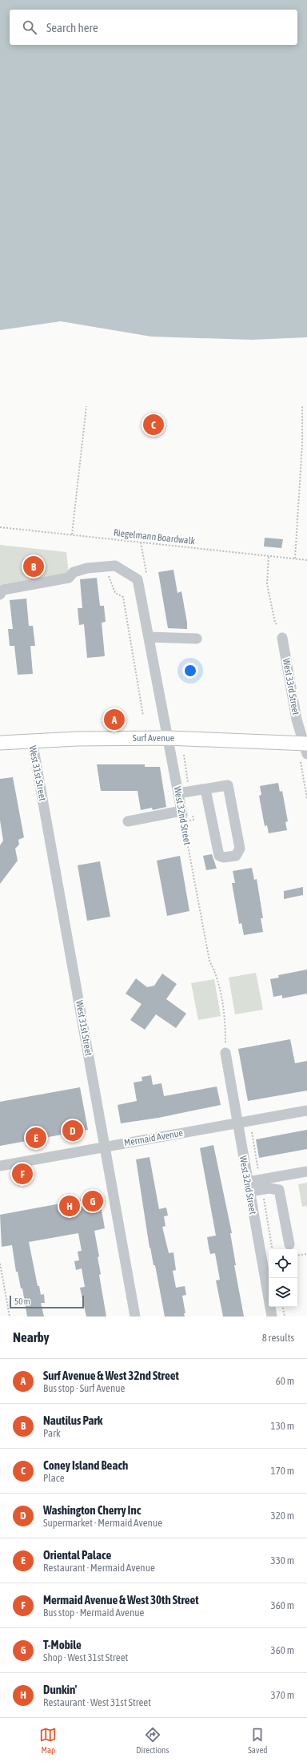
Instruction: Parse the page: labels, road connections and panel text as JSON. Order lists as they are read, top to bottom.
{
  "streets": {
    "main road": ["Surf Avenue"],
    "street": [
      "West 33rd Street",
      "West 31st Street",
      "West 32nd Street",
      "Mermaid Avenue"
    ],
    "path": ["Riegelmann Boardwalk"]
  },
  "crossings": [
    ["West 33rd Street", "Surf Avenue"],
    ["Surf Avenue", "West 31st Street"],
    ["Surf Avenue", "West 32nd Street"],
    ["West 31st Street", "Mermaid Avenue"],
    ["West 32nd Street", "Mermaid Avenue"]
  ],
  "scale_bar": "50 m",
  "page": {
    "search": "Search here",
    "pins": [
      "C",
      "B",
      "A",
      "D",
      "E",
      "F",
      "G",
      "H"
    ],
    "scale": "50 m",
    "heading": ["Nearby", "8 results"],
    "list": [
      {
        "mark": "A",
        "name": "Surf Avenue & West 32nd Street",
        "note": "Bus stop · Surf Avenue",
        "value": "60 m"
      },
      {
        "mark": "B",
        "name": "Nautilus Park",
        "note": "Park",
        "value": "130 m"
      },
      {
        "mark": "C",
        "name": "Coney Island Beach",
        "note": "Place",
        "value": "170 m"
      },
      {
        "mark": "D",
        "name": "Washington Cherry Inc",
        "note": "Supermarket · Mermaid Avenue",
        "value": "320 m"
      },
      {
        "mark": "E",
        "name": "Oriental Palace",
        "note": "Restaurant · Mermaid Avenue",
        "value": "330 m"
      },
      {
        "mark": "F",
        "name": "Mermaid Avenue & West 30th Street",
        "note": "Bus stop · Mermaid Avenue",
        "value": "360 m"
      },
      {
        "mark": "G",
        "name": "T-Mobile",
        "note": "Shop · West 31st Street",
        "value": "360 m"
      },
      {
        "mark": "H",
        "name": "Dunkin'",
        "note": "Restaurant · West 31st Street",
        "value": "370 m"
      }
    ],
    "nav": ["Map", "Directions", "Saved"]
  }
}
